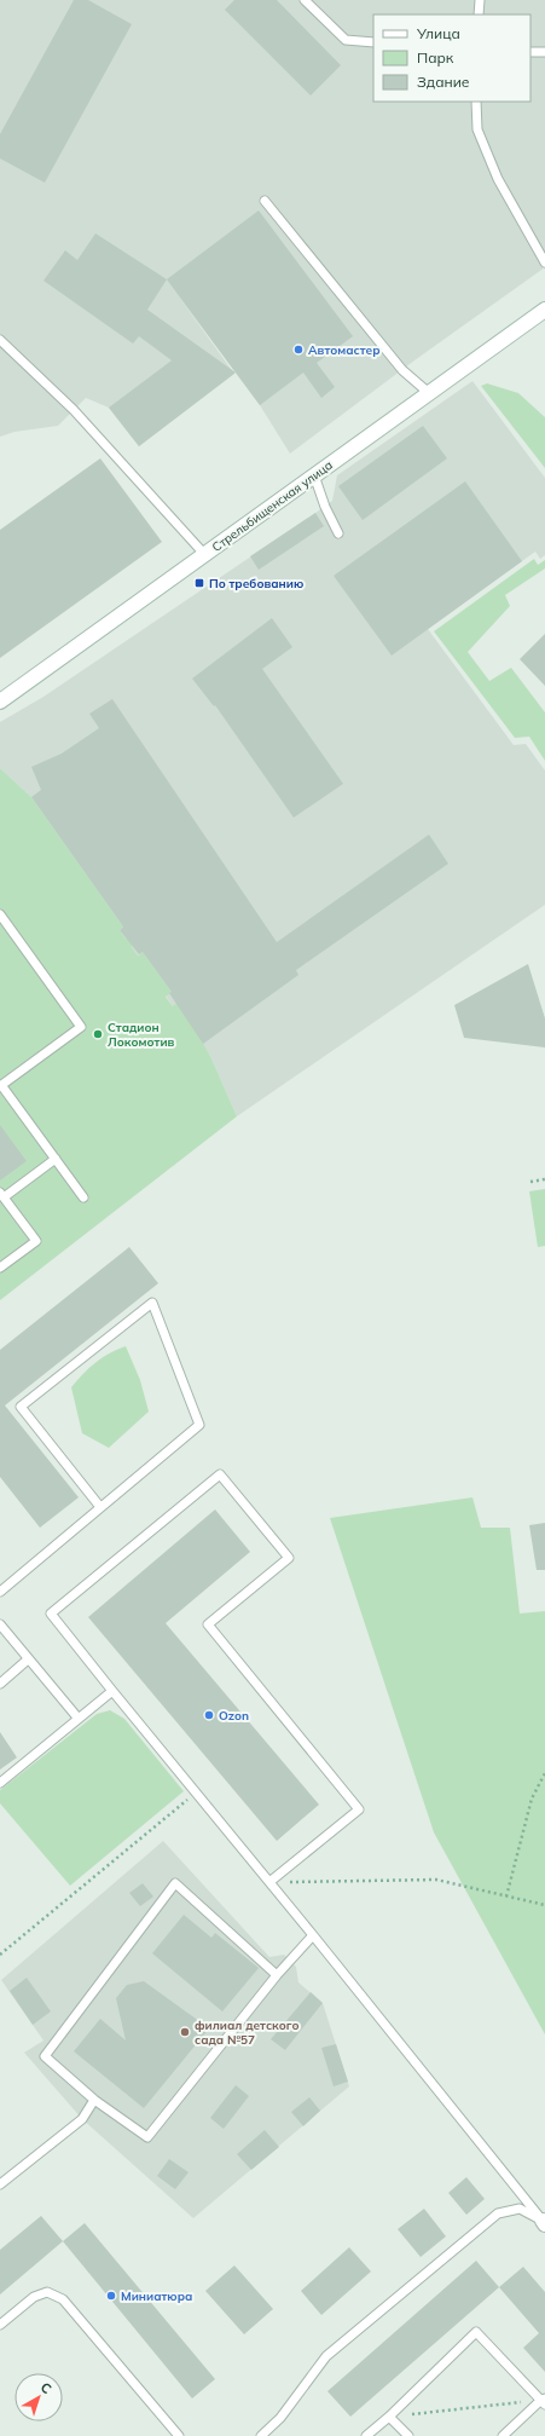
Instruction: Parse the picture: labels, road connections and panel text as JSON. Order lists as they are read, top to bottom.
{
  "streets": {
    "main road": ["Стрельбищенская улица"]
  },
  "places": {
    "other": [
      "Автомастер",
      "Стадион Локомотив",
      "Ozon",
      "филиал детского сада №57",
      "Миниатюра"
    ],
    "transit": ["По требованию"]
  },
  "legend": ["Улица", "Парк", "Здание"],
  "north": "top right"
}
